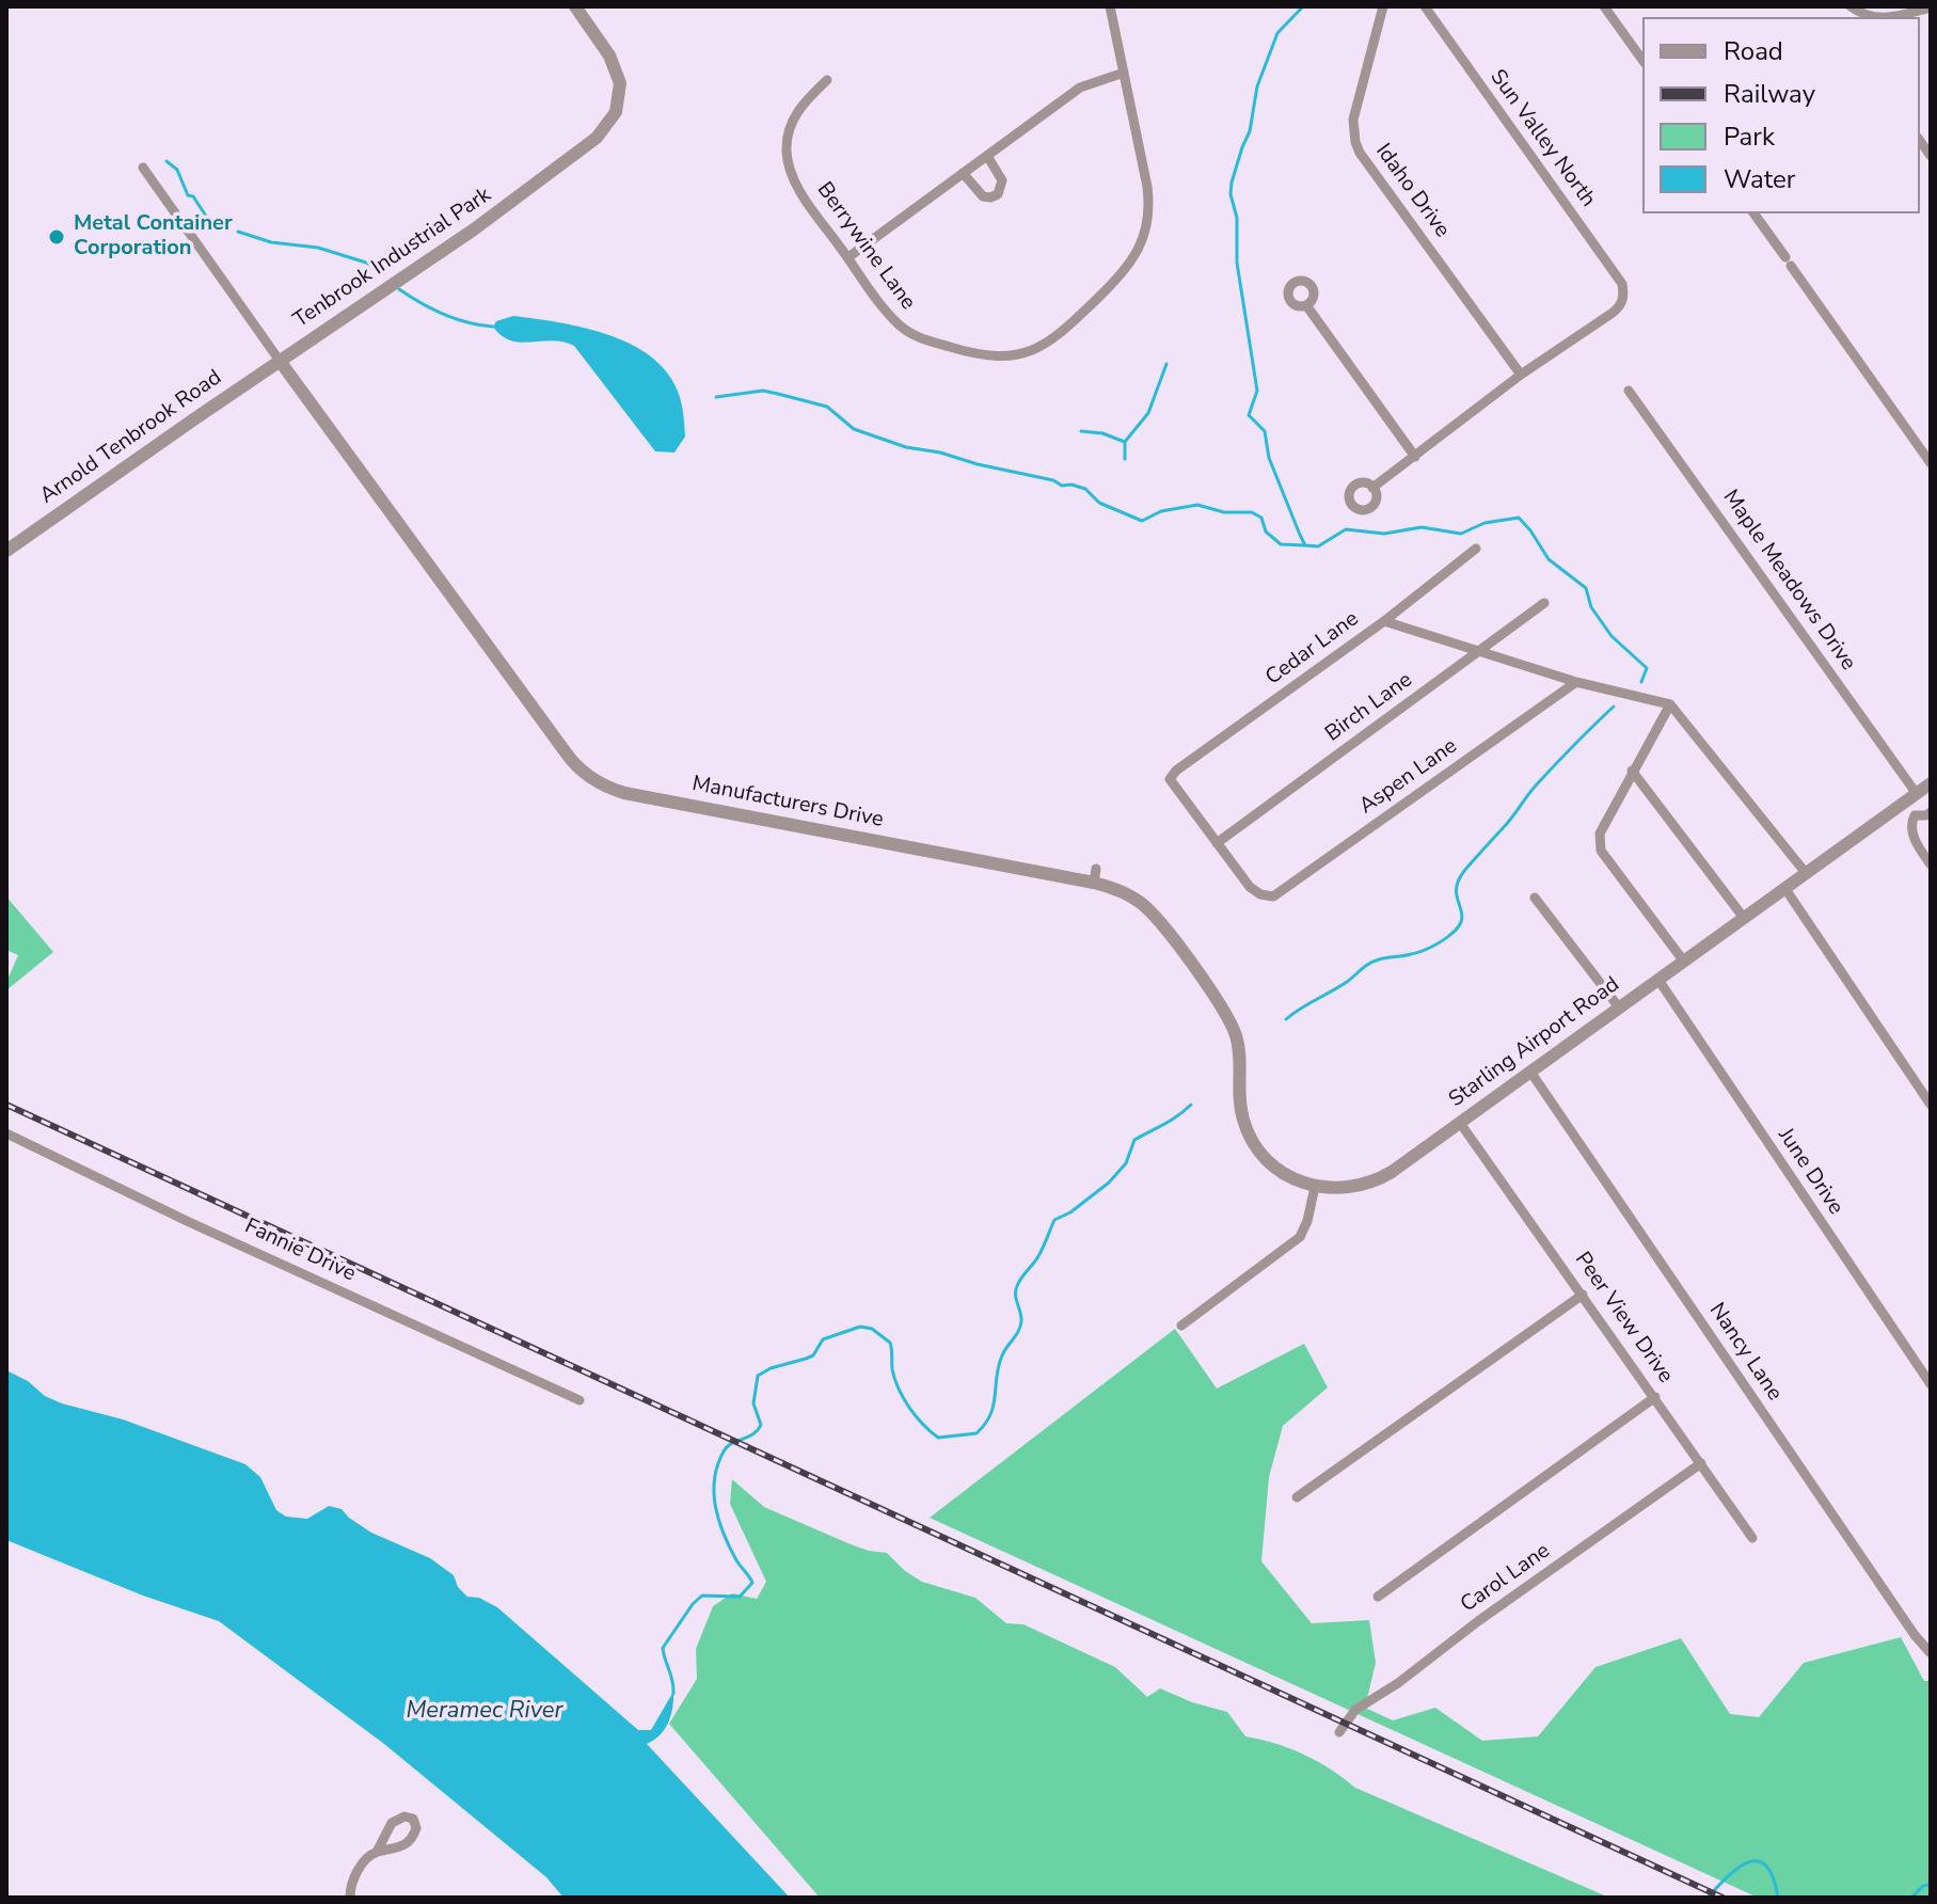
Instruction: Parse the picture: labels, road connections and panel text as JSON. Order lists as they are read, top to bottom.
{
  "streets": {
    "street": [
      "Sun Valley North",
      "Idaho Drive",
      "Berrywine Lane",
      "Tenbrook Industrial Park",
      "Arnold Tenbrook Road",
      "Maple Meadows Drive",
      "Cedar Lane",
      "Birch Lane",
      "Aspen Lane",
      "Manufacturers Drive",
      "Starling Airport Road",
      "June Drive",
      "Fannie Drive",
      "Peer View Drive",
      "Nancy Lane",
      "Carol Lane"
    ]
  },
  "crossings": [
    ["Sun Valley North", "Idaho Drive"],
    ["Tenbrook Industrial Park", "Arnold Tenbrook Road"],
    ["Tenbrook Industrial Park", "Manufacturers Drive"],
    ["Arnold Tenbrook Road", "Manufacturers Drive"],
    ["Maple Meadows Drive", "Starling Airport Road"],
    ["Cedar Lane", "Birch Lane"],
    ["Cedar Lane", "Aspen Lane"],
    ["Birch Lane", "Aspen Lane"],
    ["Manufacturers Drive", "Starling Airport Road"],
    ["Starling Airport Road", "June Drive"],
    ["Starling Airport Road", "Peer View Drive"],
    ["Starling Airport Road", "Nancy Lane"],
    ["Peer View Drive", "Carol Lane"]
  ],
  "water": ["Meramec River"],
  "places": ["Metal Container Corporation"],
  "legend": [
    "Road",
    "Railway",
    "Park",
    "Water"
  ]
}
